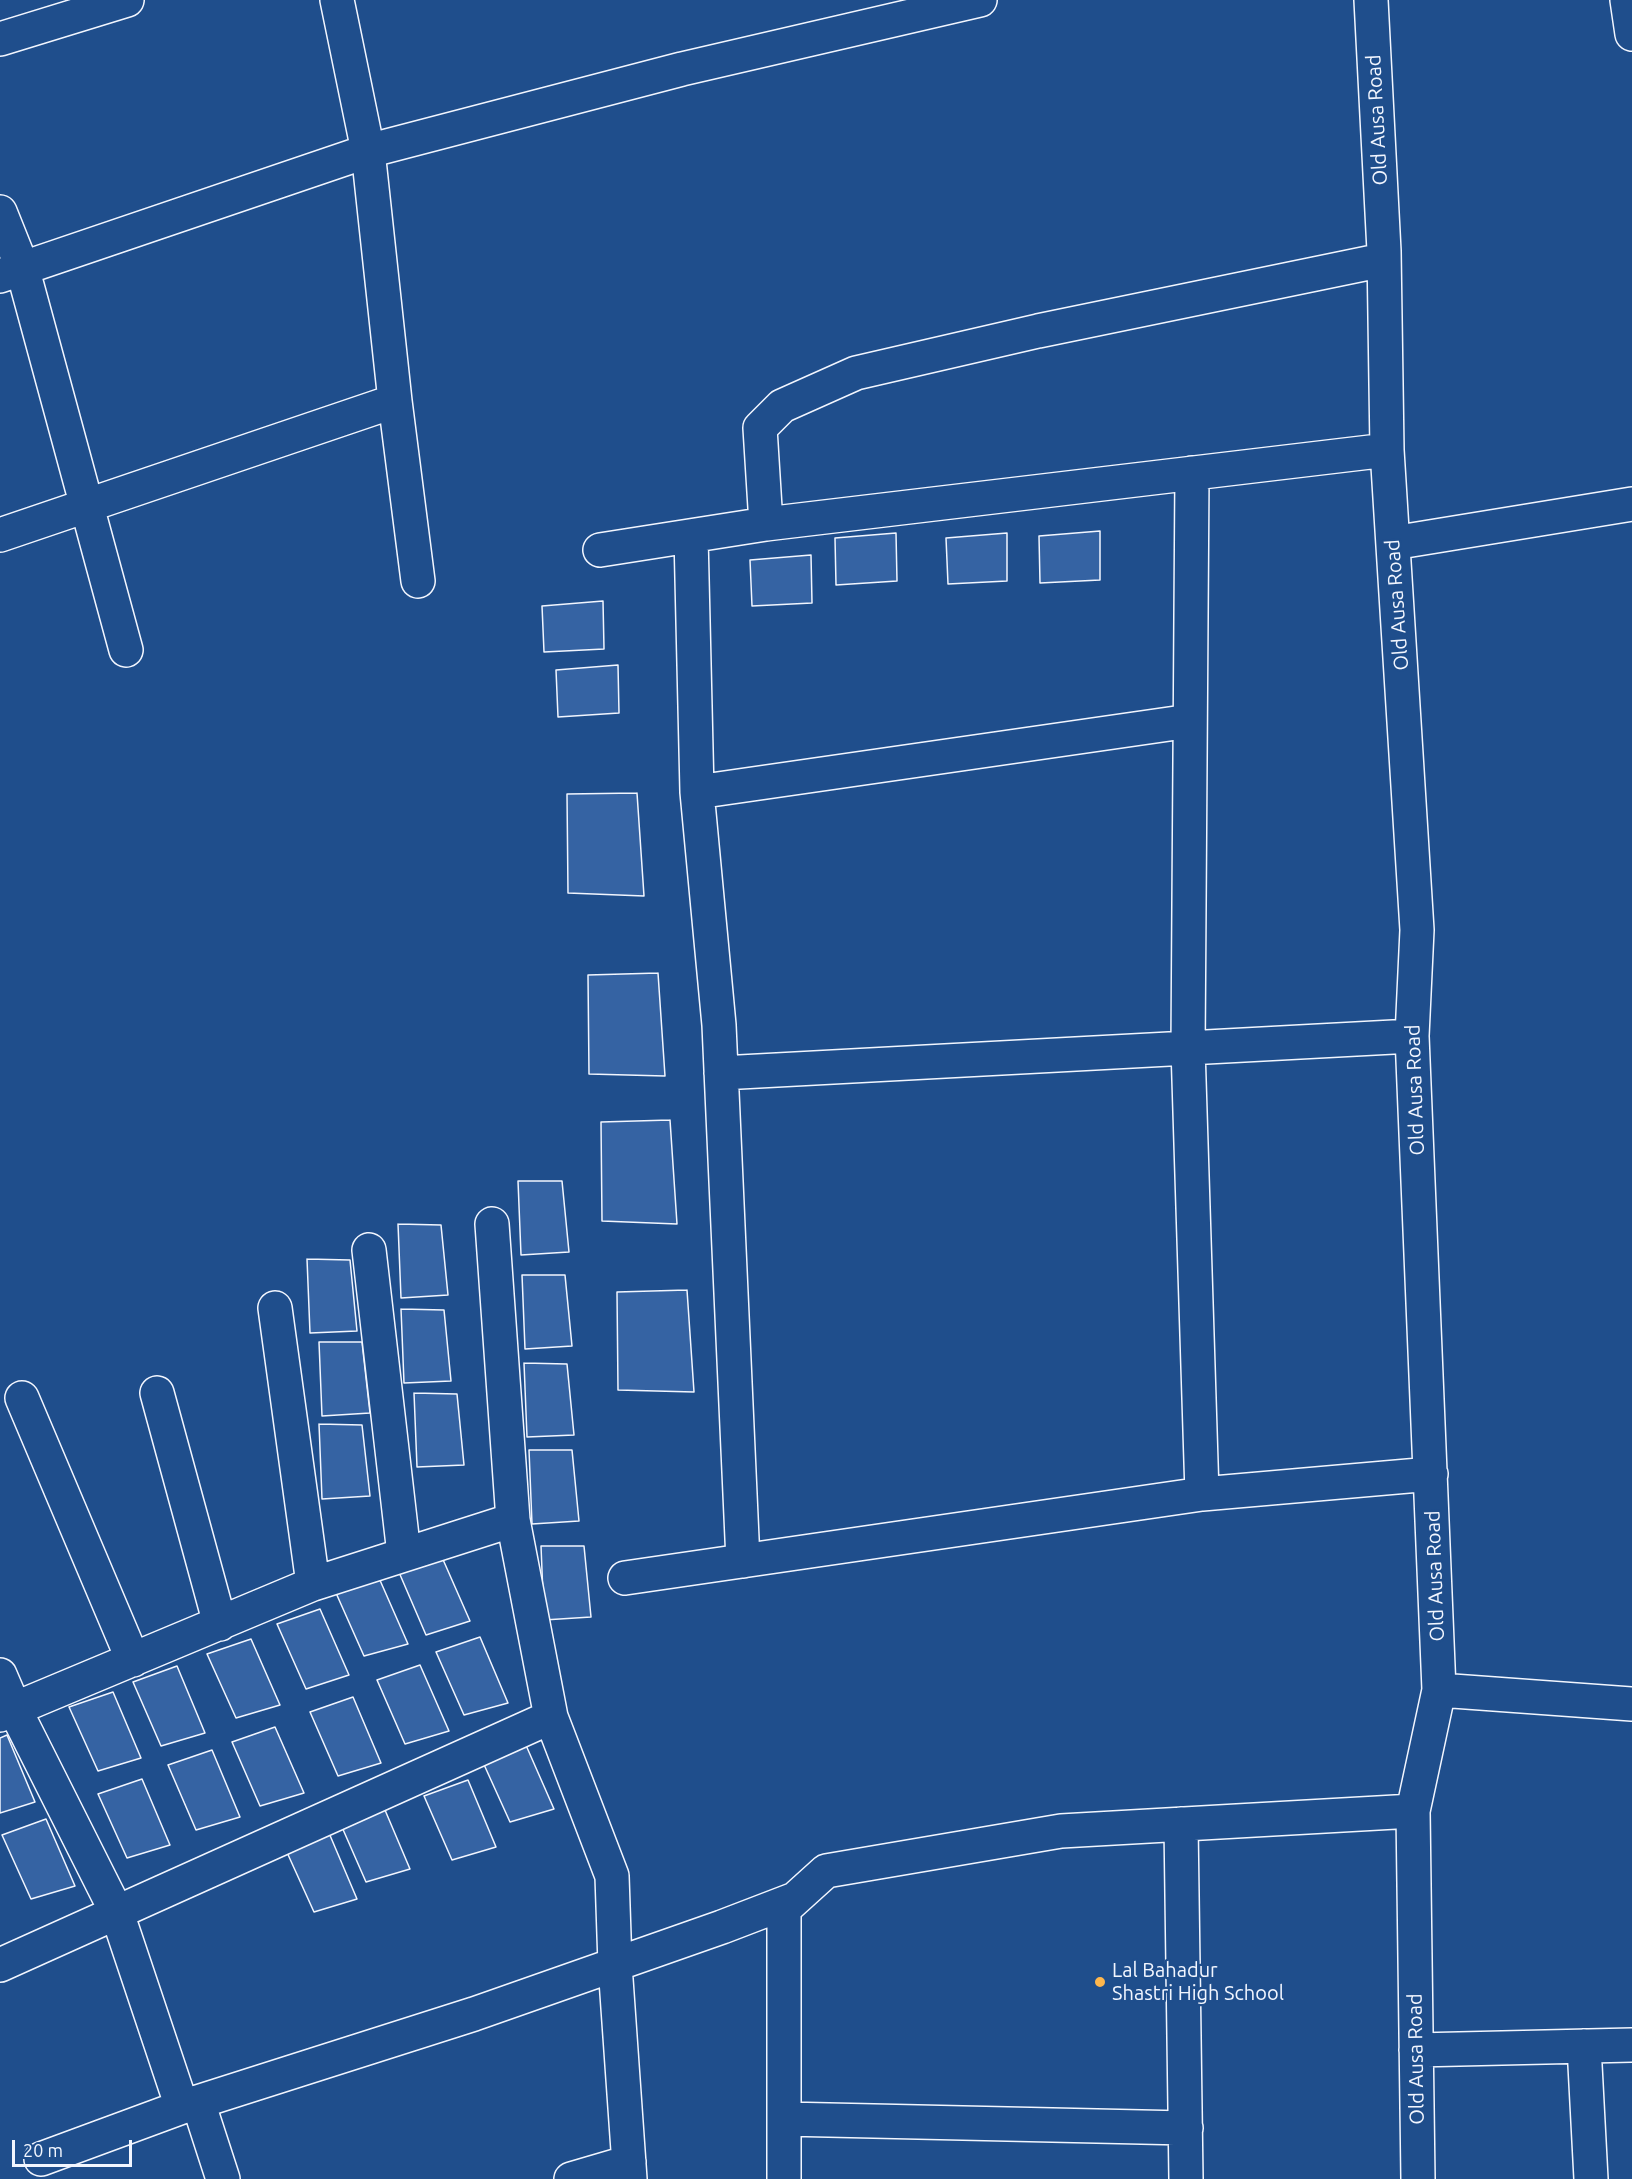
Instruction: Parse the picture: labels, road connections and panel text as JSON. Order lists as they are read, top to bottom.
{
  "streets": {
    "street": ["Old Ausa Road"]
  },
  "places": ["Lal Bahadur Shastri High School"],
  "scale_bar": "20 m"
}
